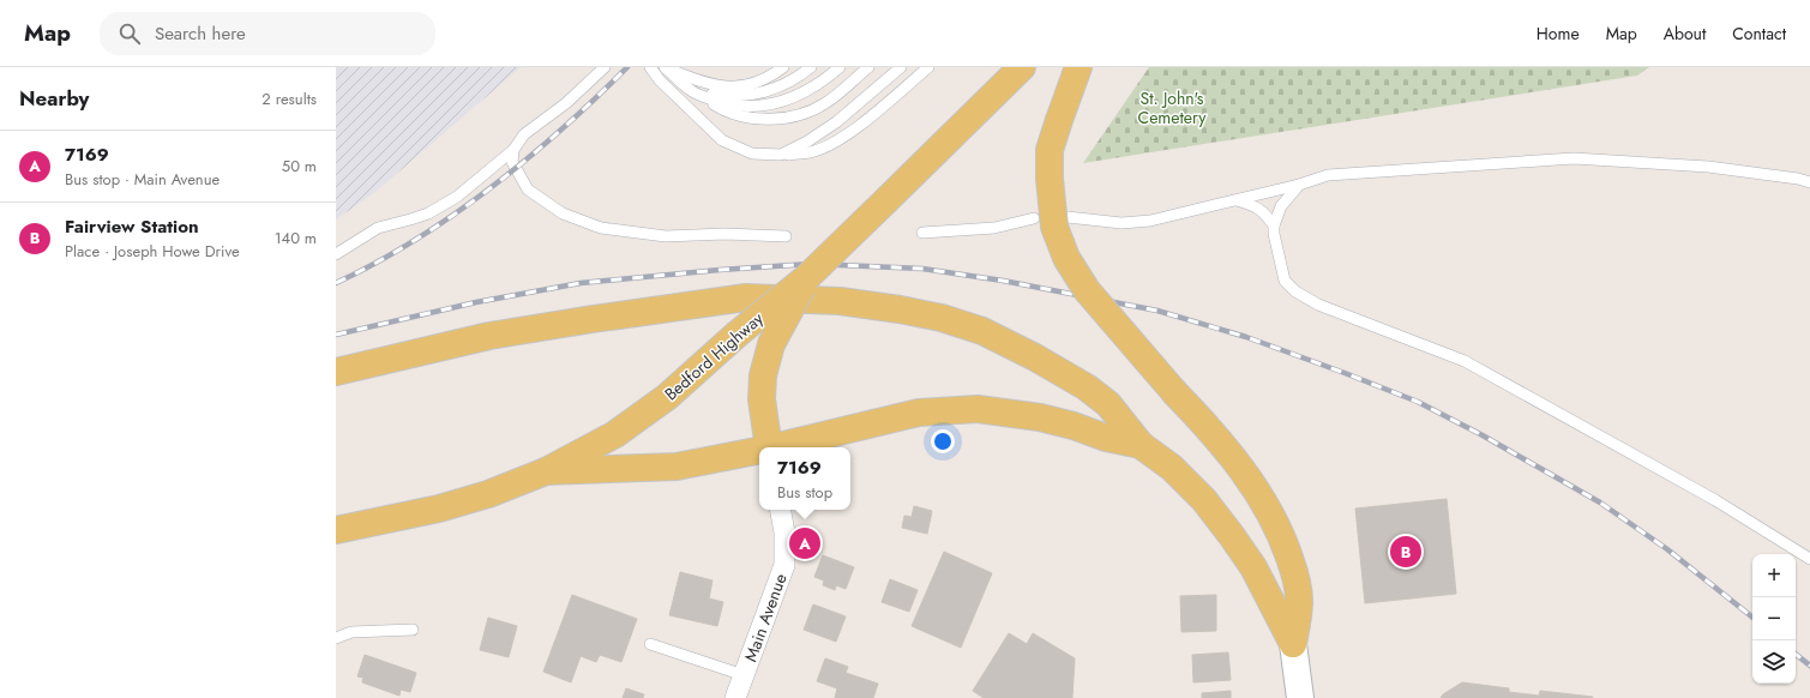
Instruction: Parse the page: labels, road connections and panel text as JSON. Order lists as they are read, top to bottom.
{
  "streets": {
    "main road": ["Bedford Highway"],
    "street": ["Main Avenue"]
  },
  "parks": ["St. John's Cemetery"],
  "page": {
    "header": "Map",
    "search": "Search here",
    "nav": [
      "Home",
      "Map",
      "About",
      "Contact"
    ],
    "heading": ["Nearby", "2 results"],
    "list": [
      {
        "mark": "A",
        "name": "7169",
        "note": "Bus stop · Main Avenue",
        "value": "50 m"
      },
      {
        "mark": "B",
        "name": "Fairview Station",
        "note": "Place · Joseph Howe Drive",
        "value": "140 m"
      }
    ],
    "popup": ["7169", "Bus stop"],
    "pins": ["A", "B"],
    "map_buttons": ["+", "−"]
  }
}
